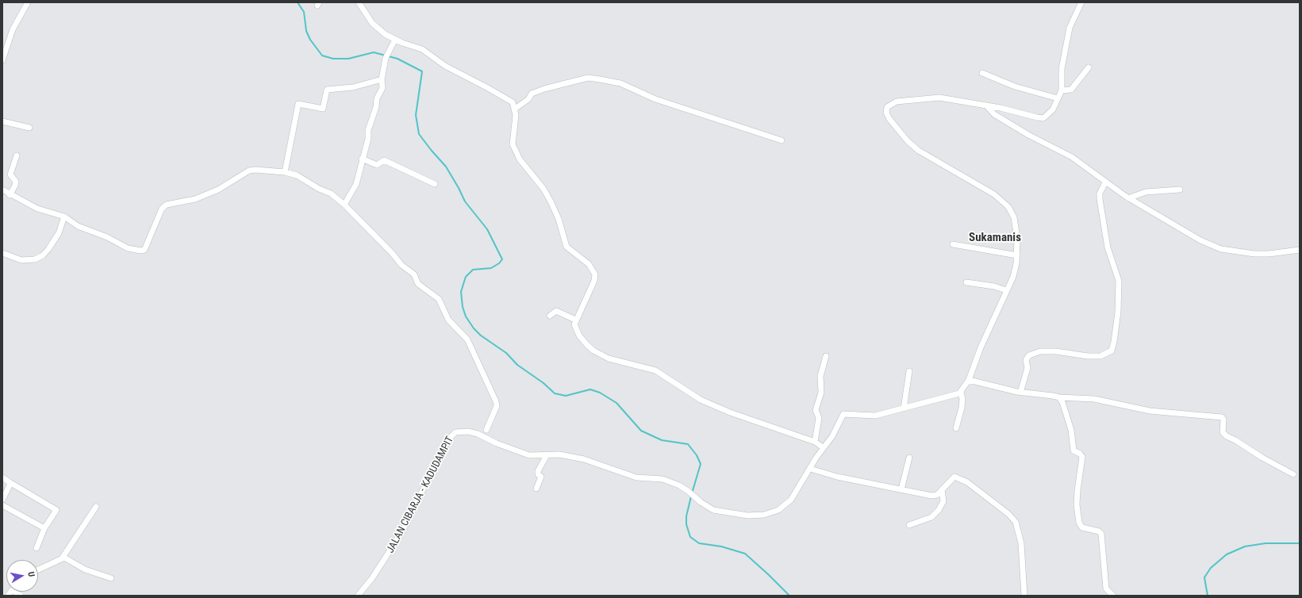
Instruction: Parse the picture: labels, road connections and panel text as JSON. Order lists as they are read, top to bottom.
{
  "streets": {
    "street": ["JALAN CIBARJA - KADUDAMPIT"]
  },
  "districts": ["Sukamanis"],
  "north": "right"
}
